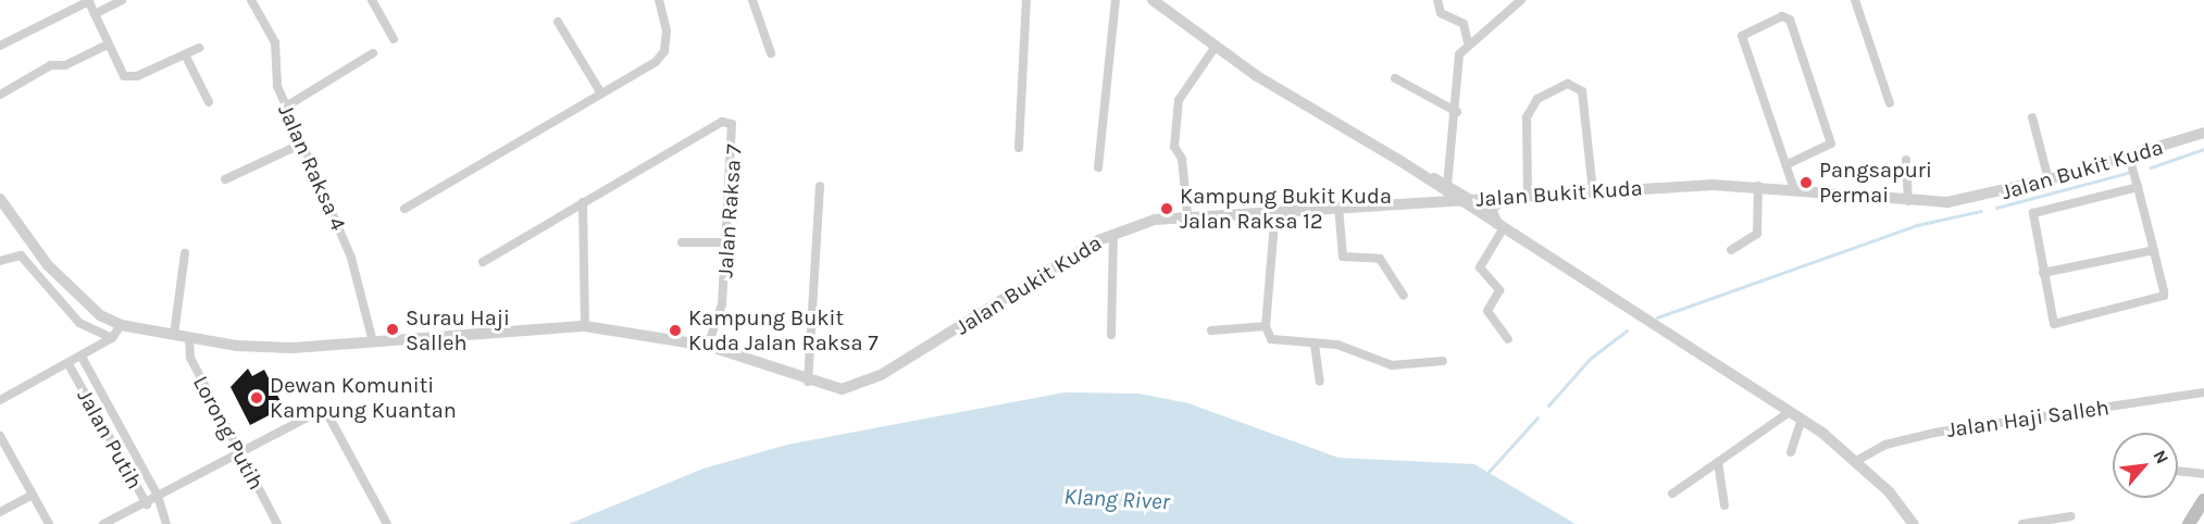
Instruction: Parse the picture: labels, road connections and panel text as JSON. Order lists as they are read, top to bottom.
{
  "streets": {
    "street": [
      "Jalan Raksa 4",
      "Jalan Bukit Kuda",
      "Jalan Raksa 7",
      "Jalan Haji Salleh",
      "Lorong Putih",
      "Jalan Putih"
    ]
  },
  "crossings": [
    ["Jalan Raksa 4", "Jalan Bukit Kuda"],
    ["Jalan Bukit Kuda", "Jalan Raksa 7"],
    ["Jalan Bukit Kuda", "Lorong Putih"]
  ],
  "water": ["Klang River"],
  "places": [
    "Pangsapuri Permai",
    "Kampung Bukit Kuda Jalan Raksa 12",
    "Surau Haji Salleh",
    "Kampung Bukit Kuda Jalan Raksa 7",
    "Dewan Komuniti Kampung Kuantan"
  ],
  "north": "top right"
}
